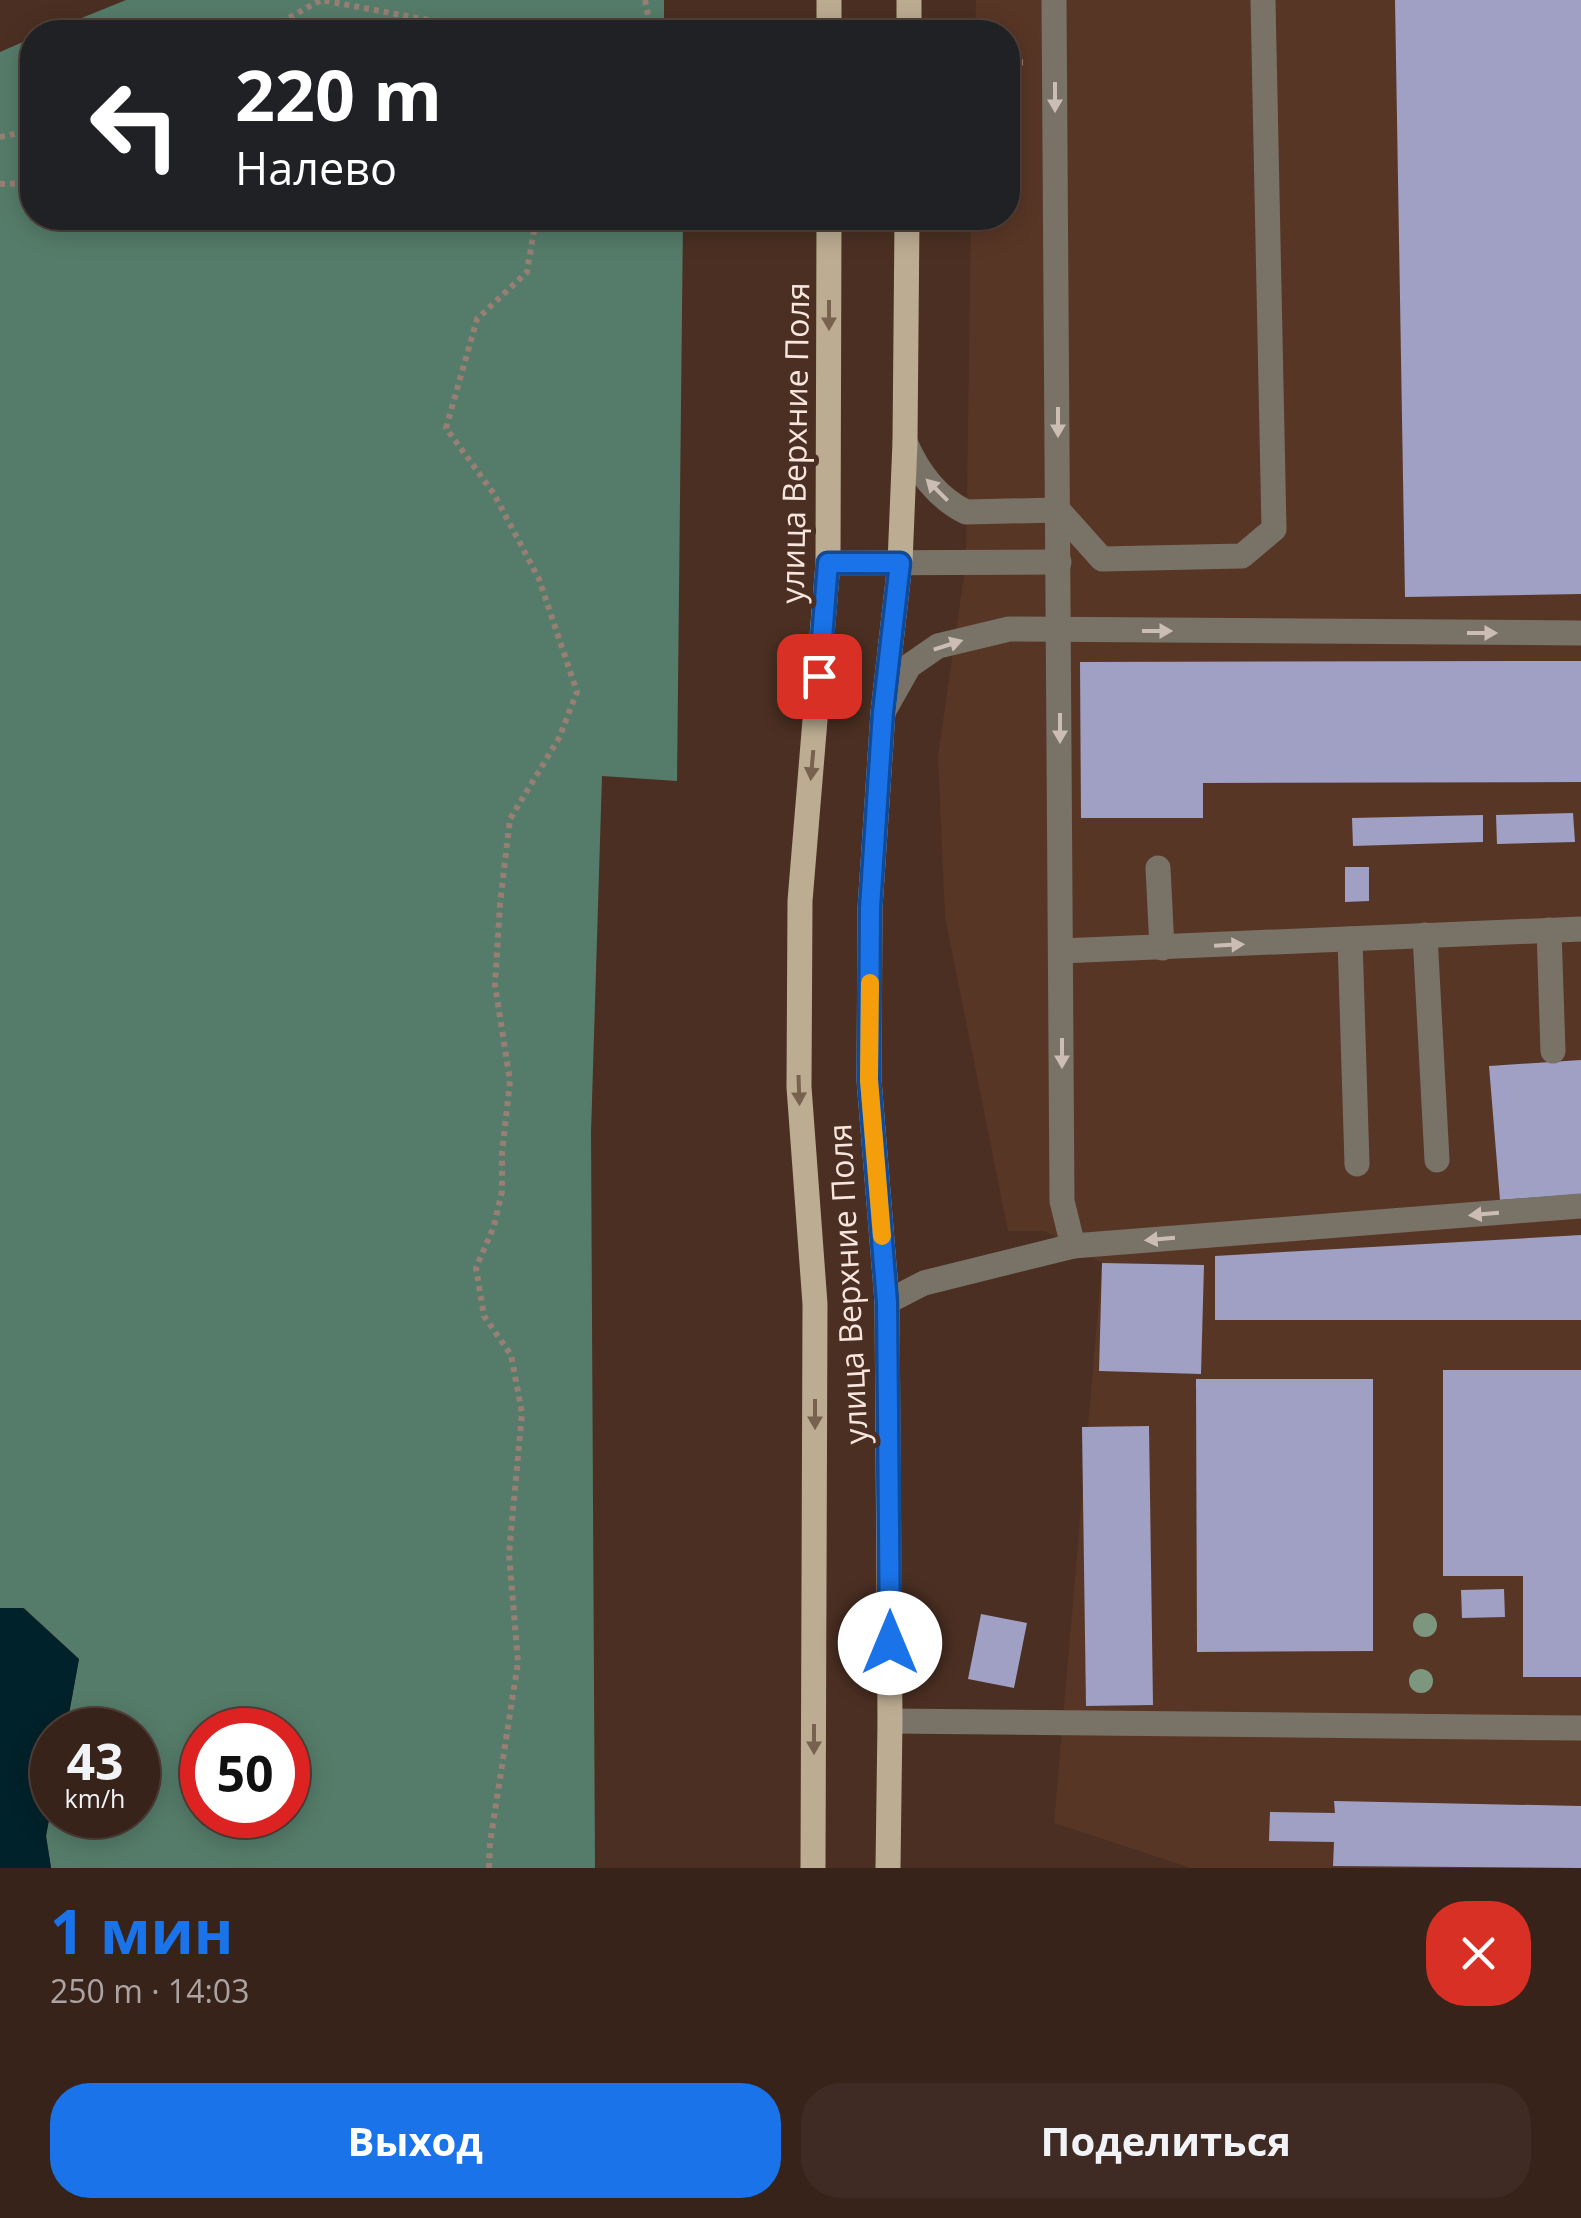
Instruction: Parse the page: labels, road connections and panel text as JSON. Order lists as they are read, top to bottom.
{
  "streets": {
    "main road": ["улица Верхние Поля"]
  },
  "page": {
    "turn": ["220 m", "Налево"],
    "speed": "43 km/h",
    "limit": "50",
    "heading": ["1 мин", "250 m · 14:03"],
    "buttons": ["Выход", "Поделиться"]
  }
}
